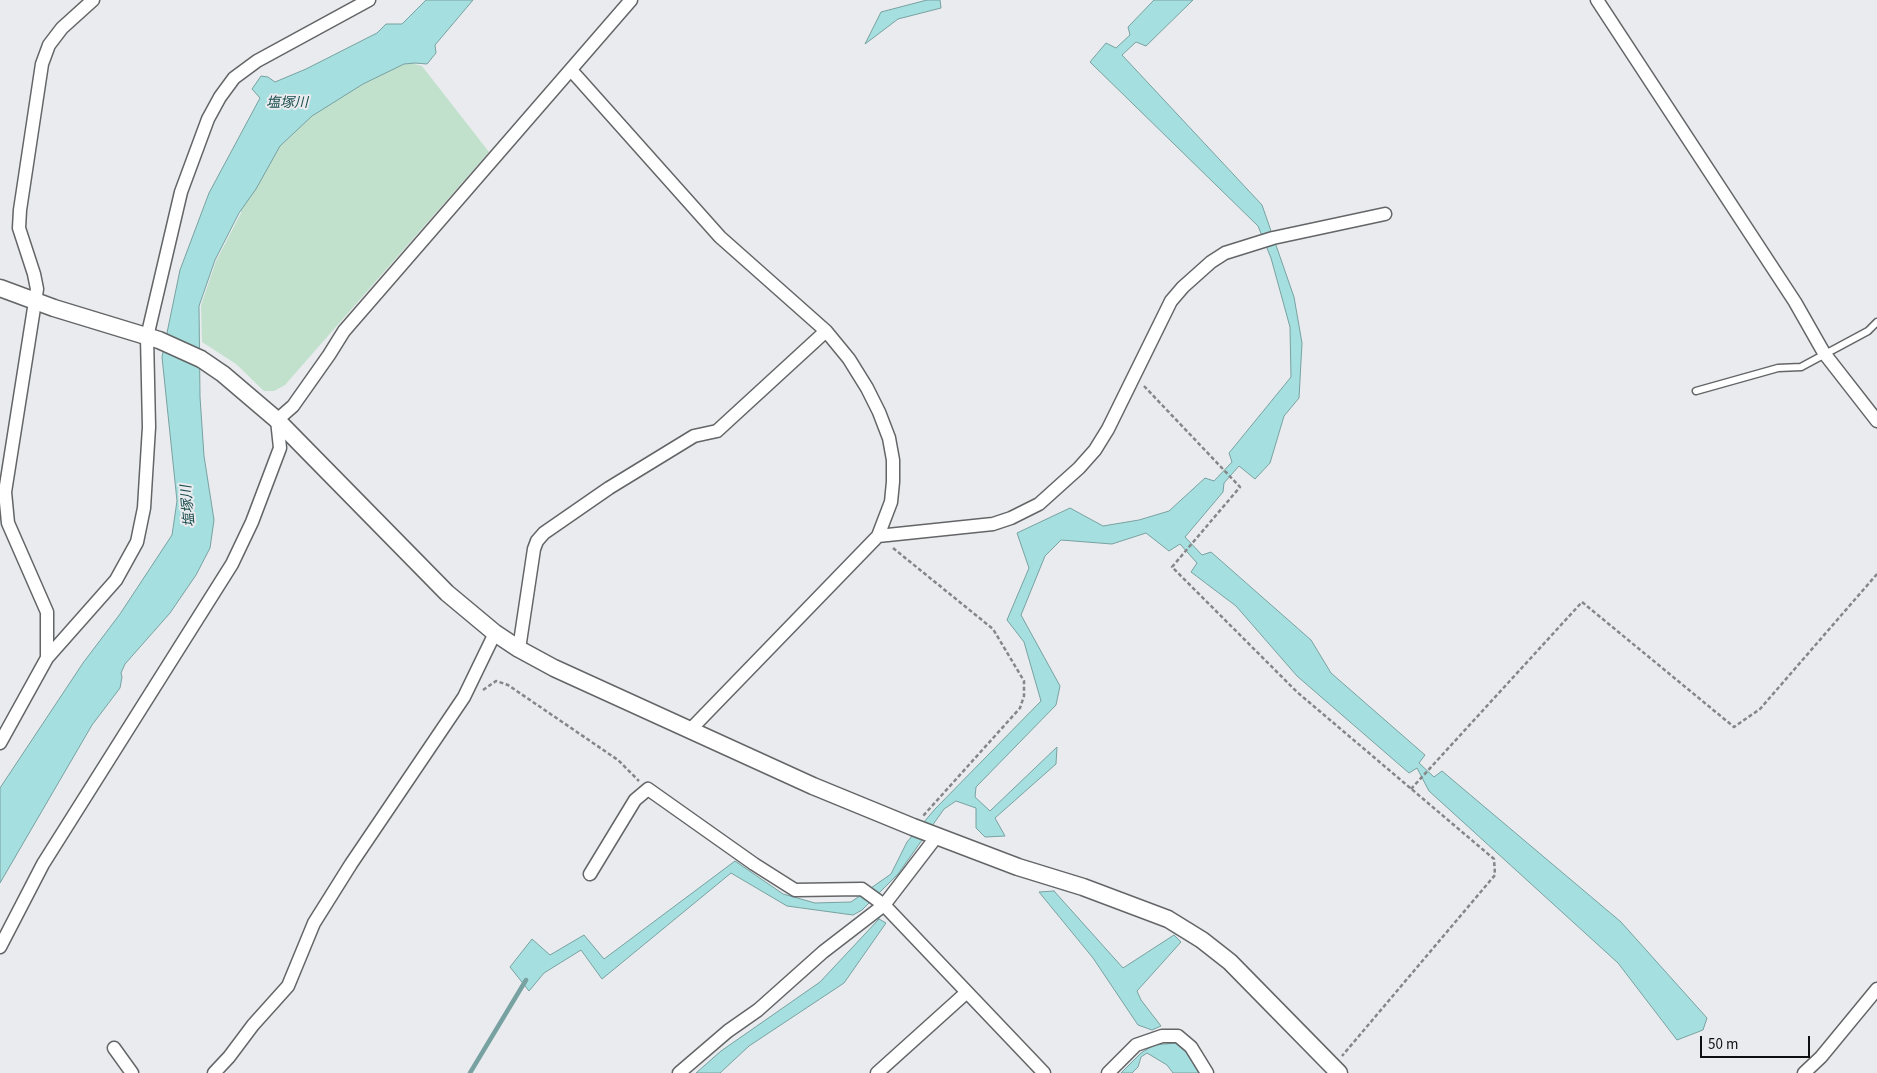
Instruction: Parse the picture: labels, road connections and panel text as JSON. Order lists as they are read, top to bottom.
{
  "water": ["塩塚川"],
  "scale_bar": "50 m"
}
